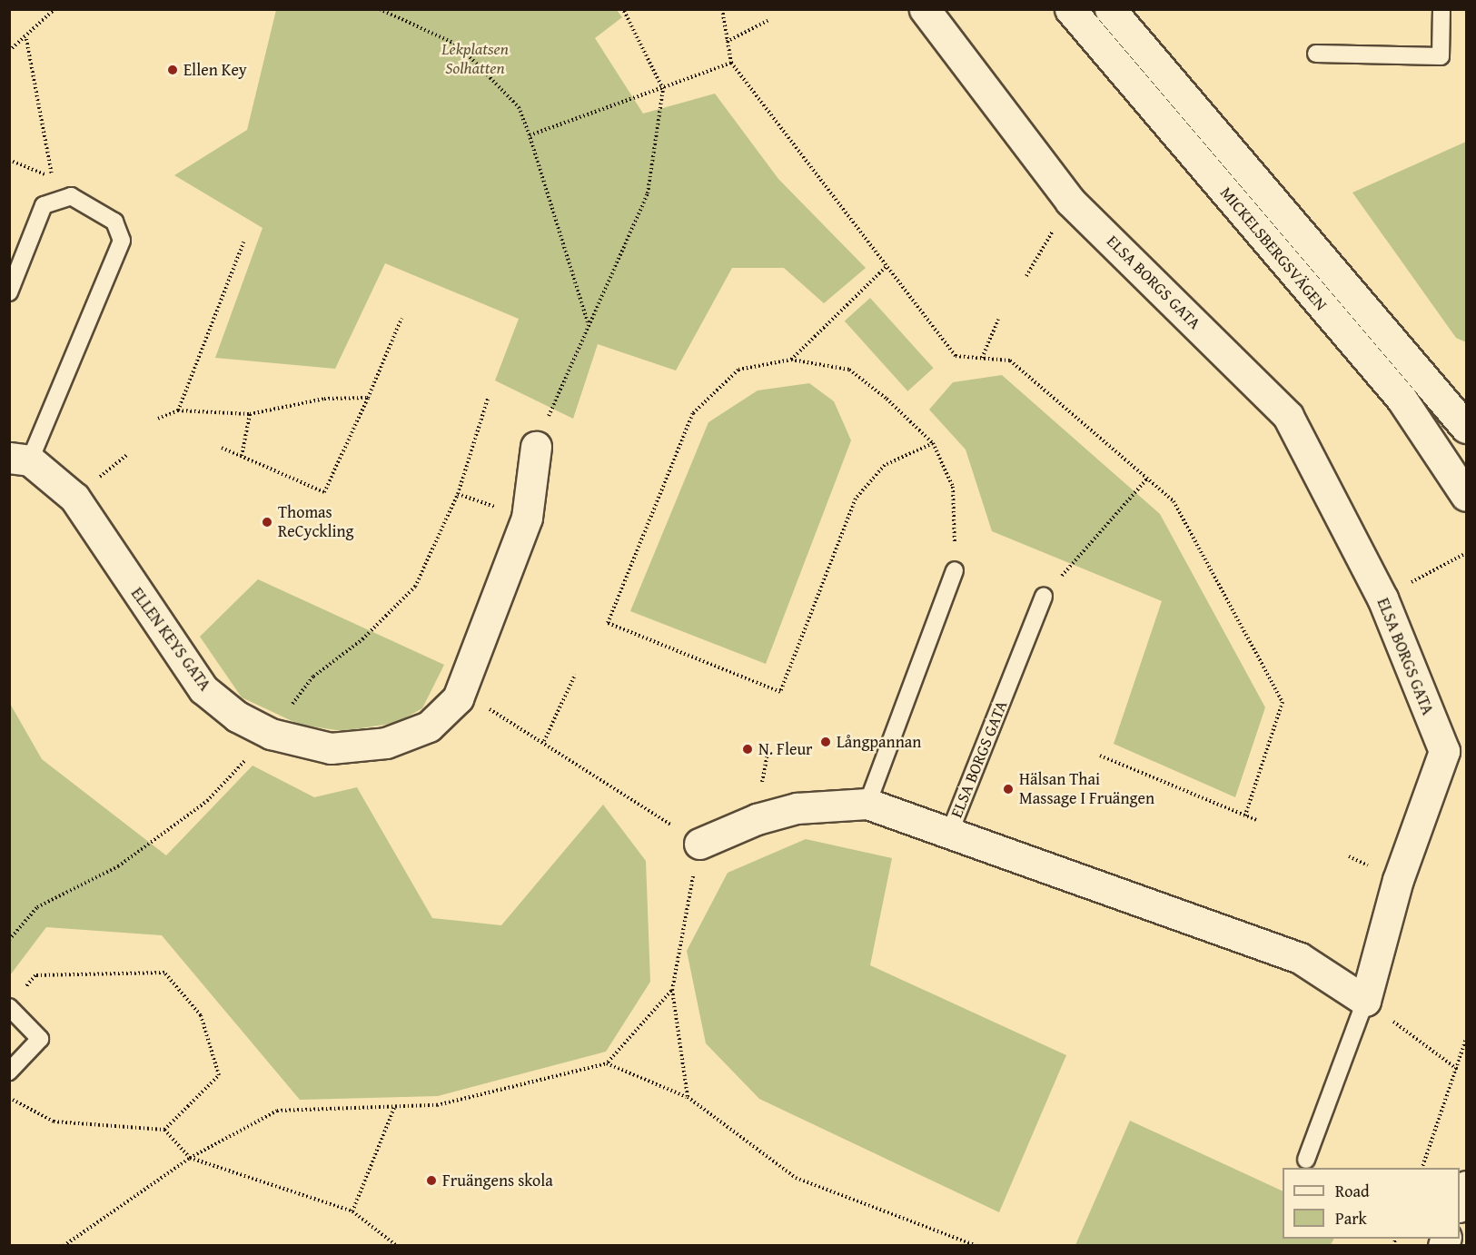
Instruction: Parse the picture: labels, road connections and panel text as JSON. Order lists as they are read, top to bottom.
{
  "streets": {
    "street": ["MICKELSBERGSVÄGEN", "ELSA BORGS GATA", "ELLEN KEYS GATA"]
  },
  "parks": ["Lekplatsen Solhatten"],
  "places": [
    "Ellen Key",
    "Thomas ReCyckling",
    "Långpannan",
    "N. Fleur",
    "Hälsan Thai Massage I Fruängen",
    "Fruängens skola"
  ],
  "legend": ["Road", "Park"]
}
